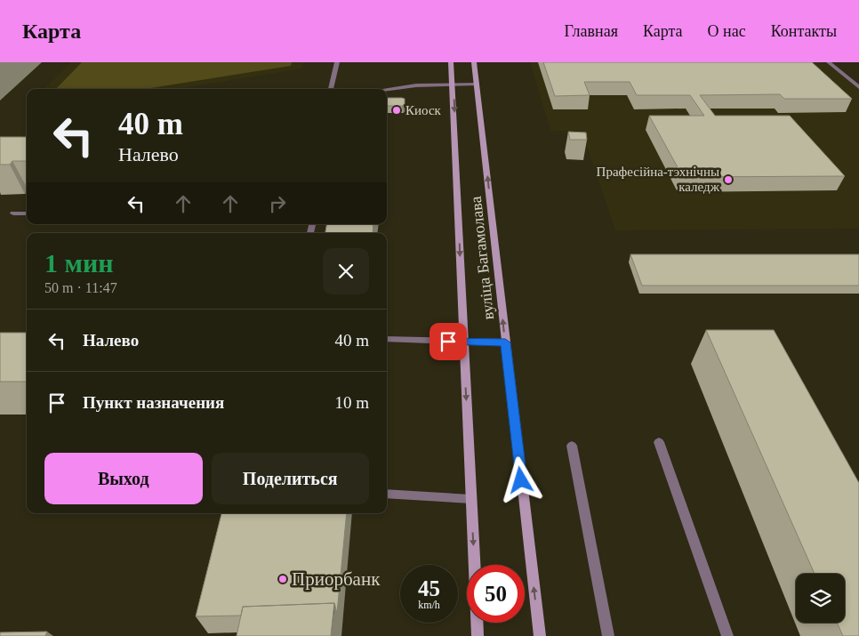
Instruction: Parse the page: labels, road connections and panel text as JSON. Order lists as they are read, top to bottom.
{
  "streets": {
    "main road": ["вуліца Багамолава"]
  },
  "places": ["Киоск", "Прафесійна-тэхнічны каледж", "Приорбанк"],
  "page": {
    "header": "Карта",
    "nav": [
      "Главная",
      "Карта",
      "О нас",
      "Контакты"
    ],
    "turn": ["40 m", "Налево"],
    "heading": ["1 мин", "50 m · 11:47"],
    "list": [
      {
        "name": "Налево",
        "value": "40 m"
      },
      {
        "name": "Пункт назначения",
        "value": "10 m"
      }
    ],
    "buttons": ["Выход", "Поделиться"],
    "speed": "45 km/h",
    "limit": "50"
  }
}
